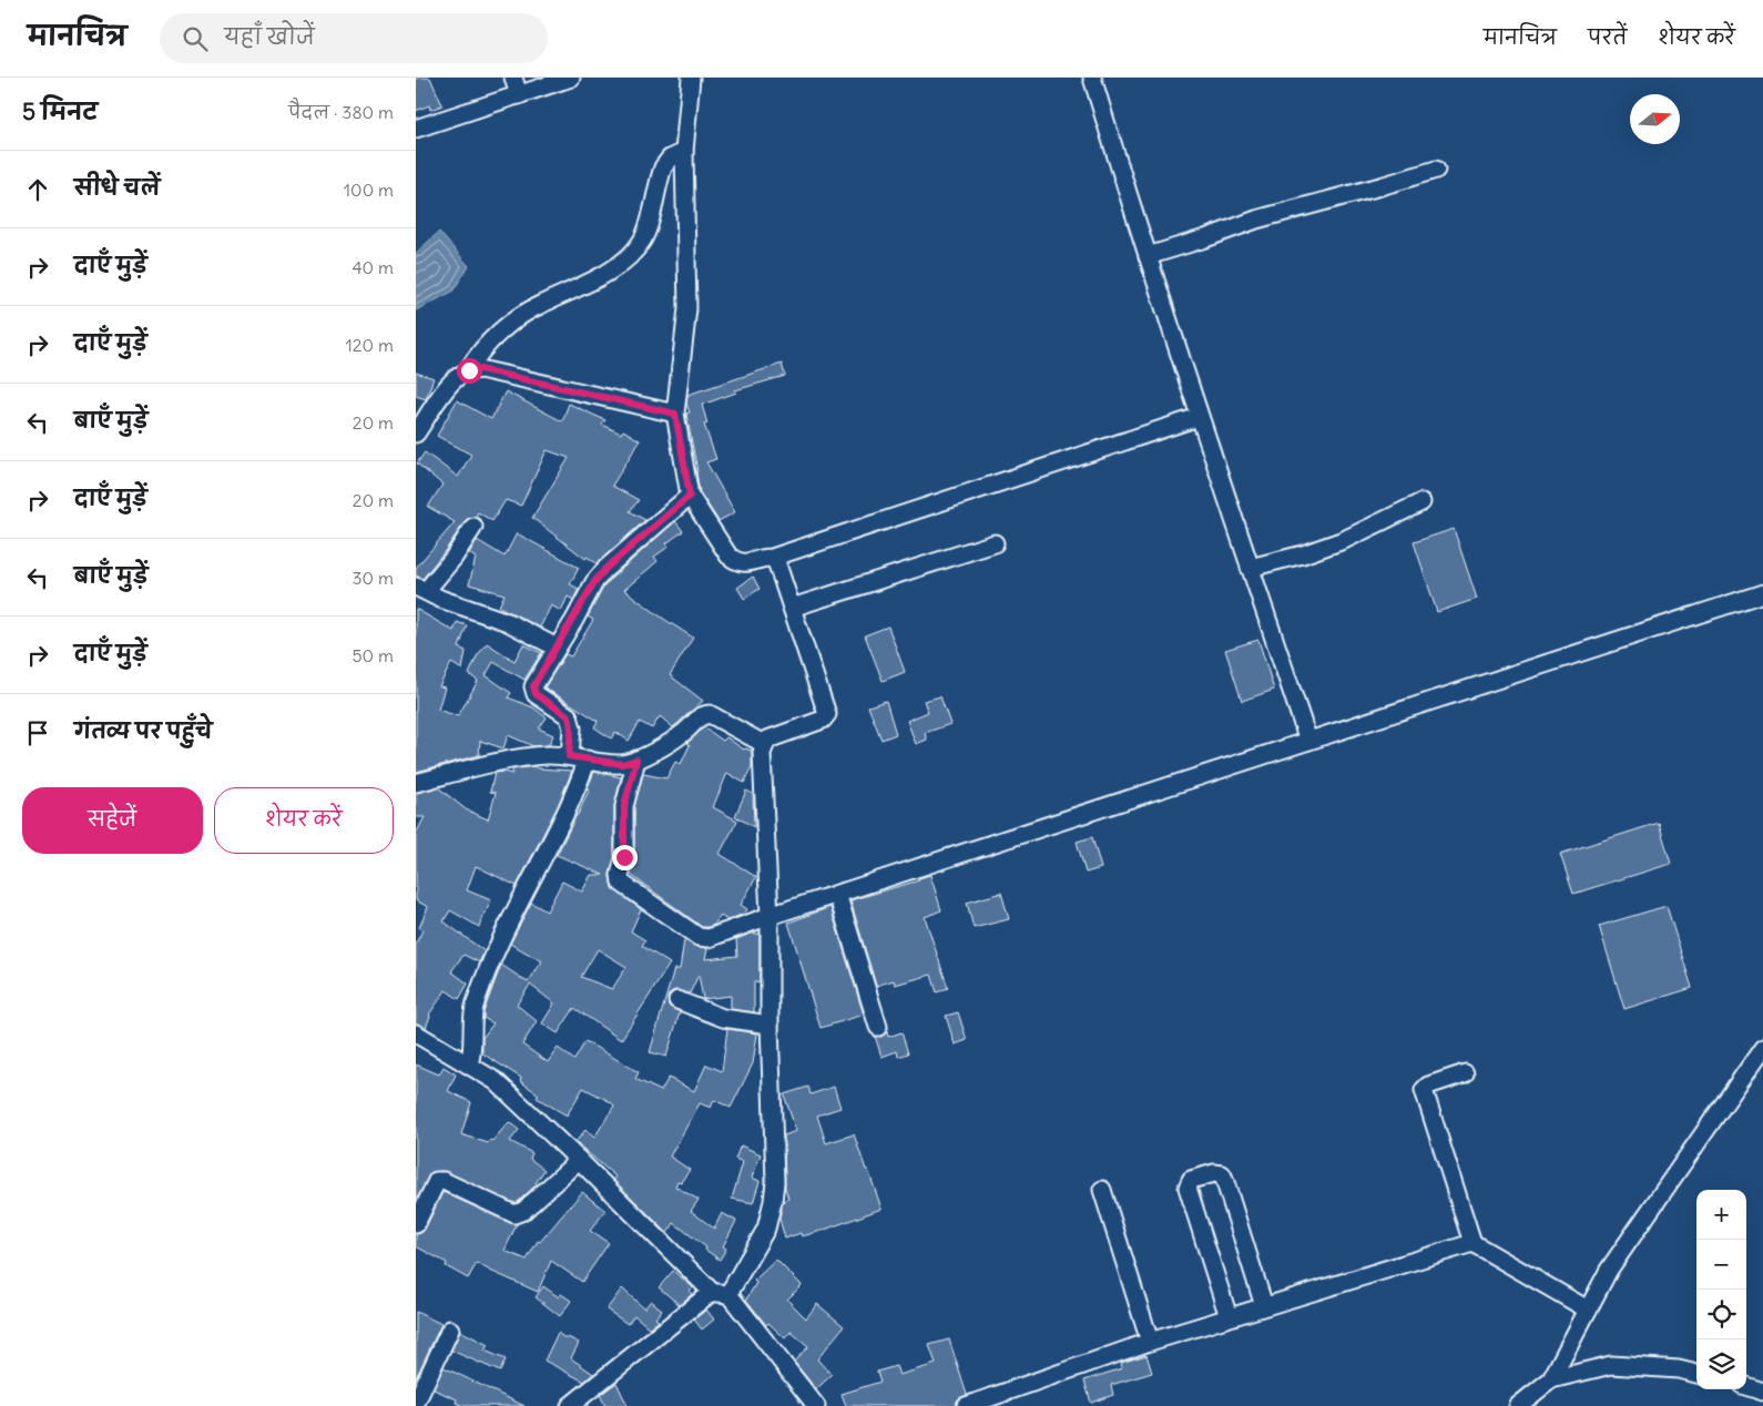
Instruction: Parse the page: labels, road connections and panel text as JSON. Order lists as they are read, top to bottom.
{
  "north": "right",
  "page": {
    "header": "मानचित्र",
    "search": "यहाँ खोजें",
    "nav": ["मानचित्र", "परतें", "शेयर करें"],
    "heading": ["5 मिनट", "पैदल · 380 m"],
    "list": [
      ["सीधे चलें", "100 m"],
      ["दाएँ मुड़ें", "40 m"],
      ["दाएँ मुड़ें", "120 m"],
      ["बाएँ मुड़ें", "20 m"],
      ["दाएँ मुड़ें", "20 m"],
      ["बाएँ मुड़ें", "30 m"],
      ["दाएँ मुड़ें", "50 m"],
      "गंतव्य पर पहुँचे"
    ],
    "buttons": ["सहेजें", "शेयर करें"],
    "map_buttons": ["+", "−"]
  }
}
